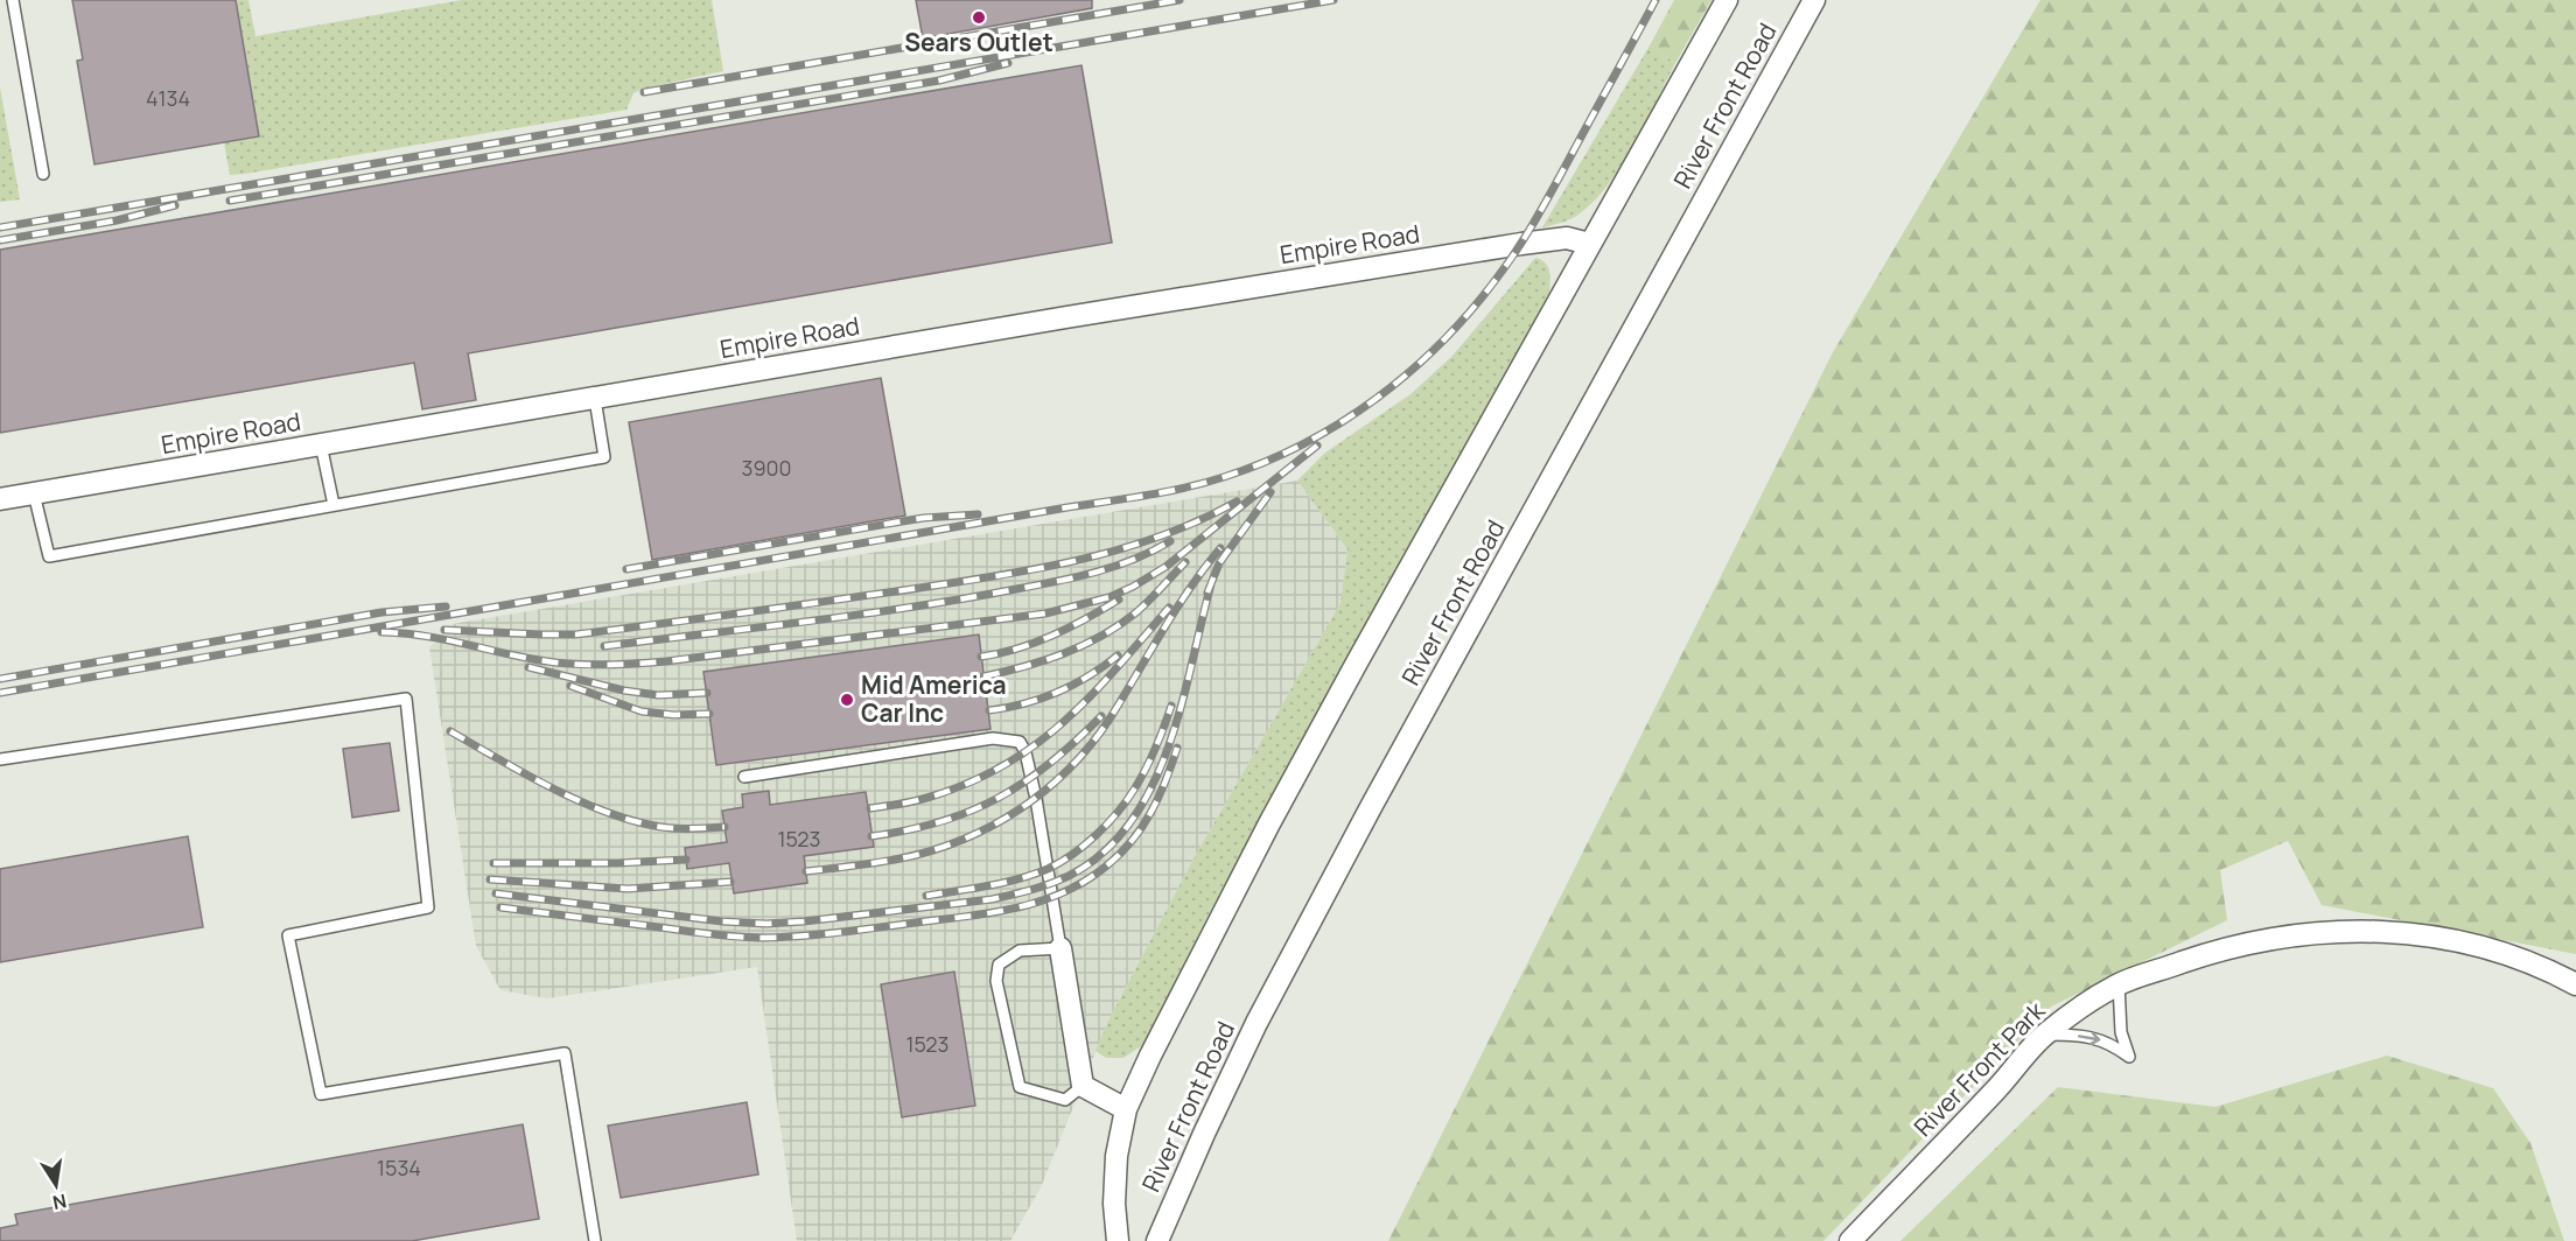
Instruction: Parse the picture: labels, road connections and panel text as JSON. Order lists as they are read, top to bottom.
{
  "streets": {
    "street": ["River Front Road", "Empire Road", "River Front Park"]
  },
  "crossings": [
    ["River Front Road", "Empire Road"]
  ],
  "places": ["Sears Outlet", "Mid America Car Inc"],
  "house_numbers": [
    "4134",
    "3900",
    "1523",
    "1523",
    "1534"
  ],
  "north": "bottom"
}
